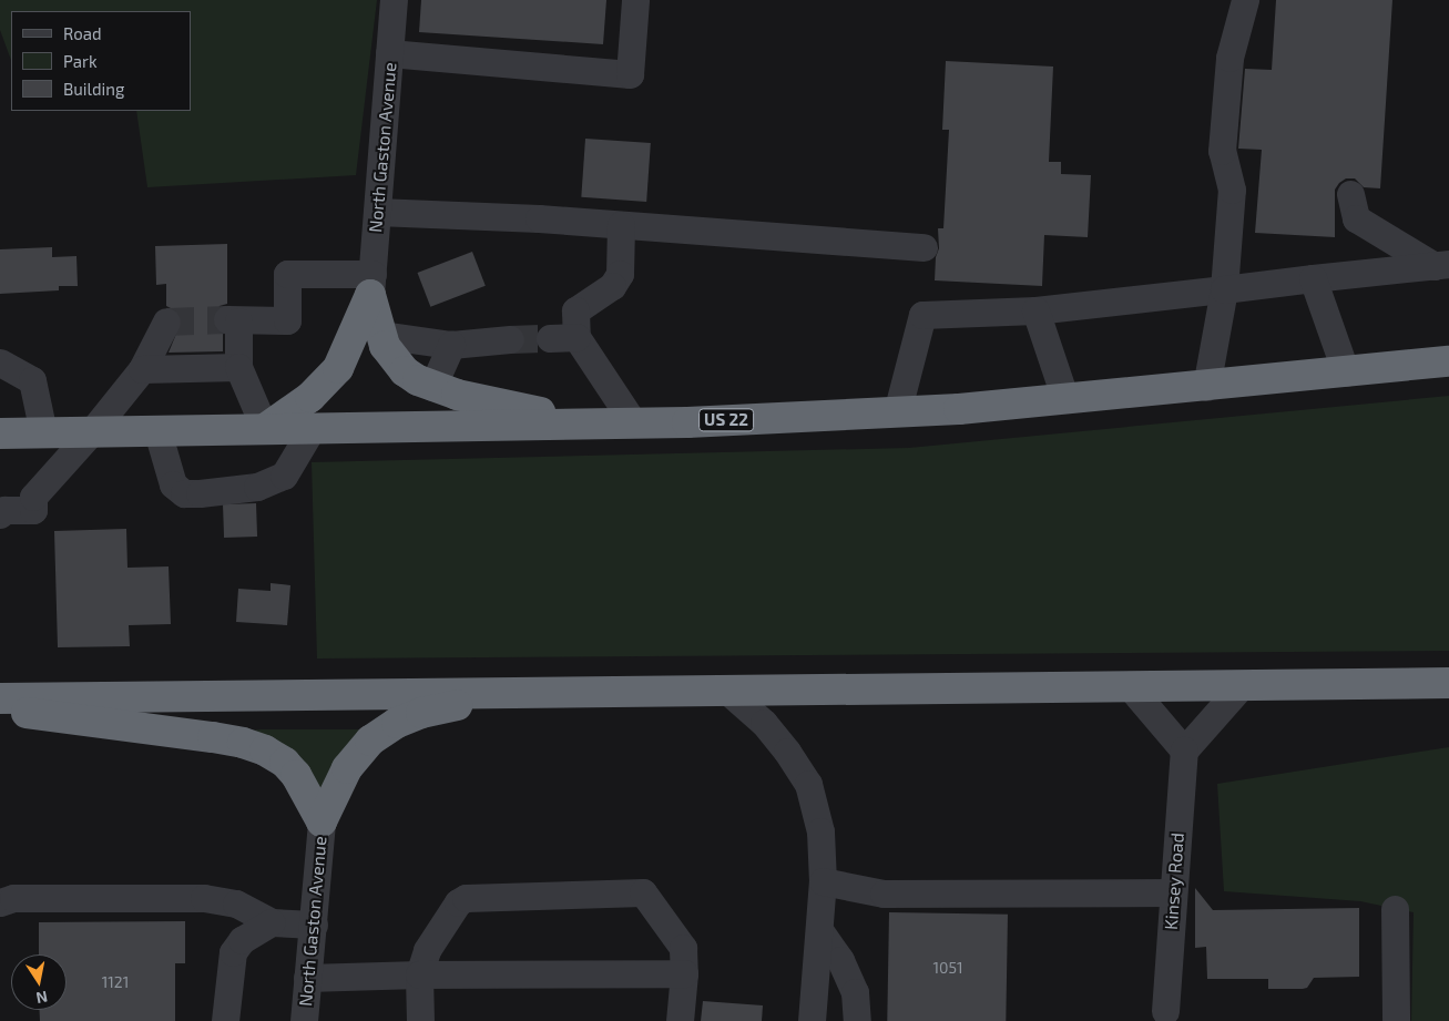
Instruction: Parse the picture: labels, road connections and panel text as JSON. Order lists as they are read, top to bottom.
{
  "streets": {
    "highway": ["US 22"],
    "street": ["North Gaston Avenue", "Kinsey Road"]
  },
  "house_numbers": ["1051", "1121"],
  "legend": ["Road", "Park", "Building"],
  "north": "bottom"
}
